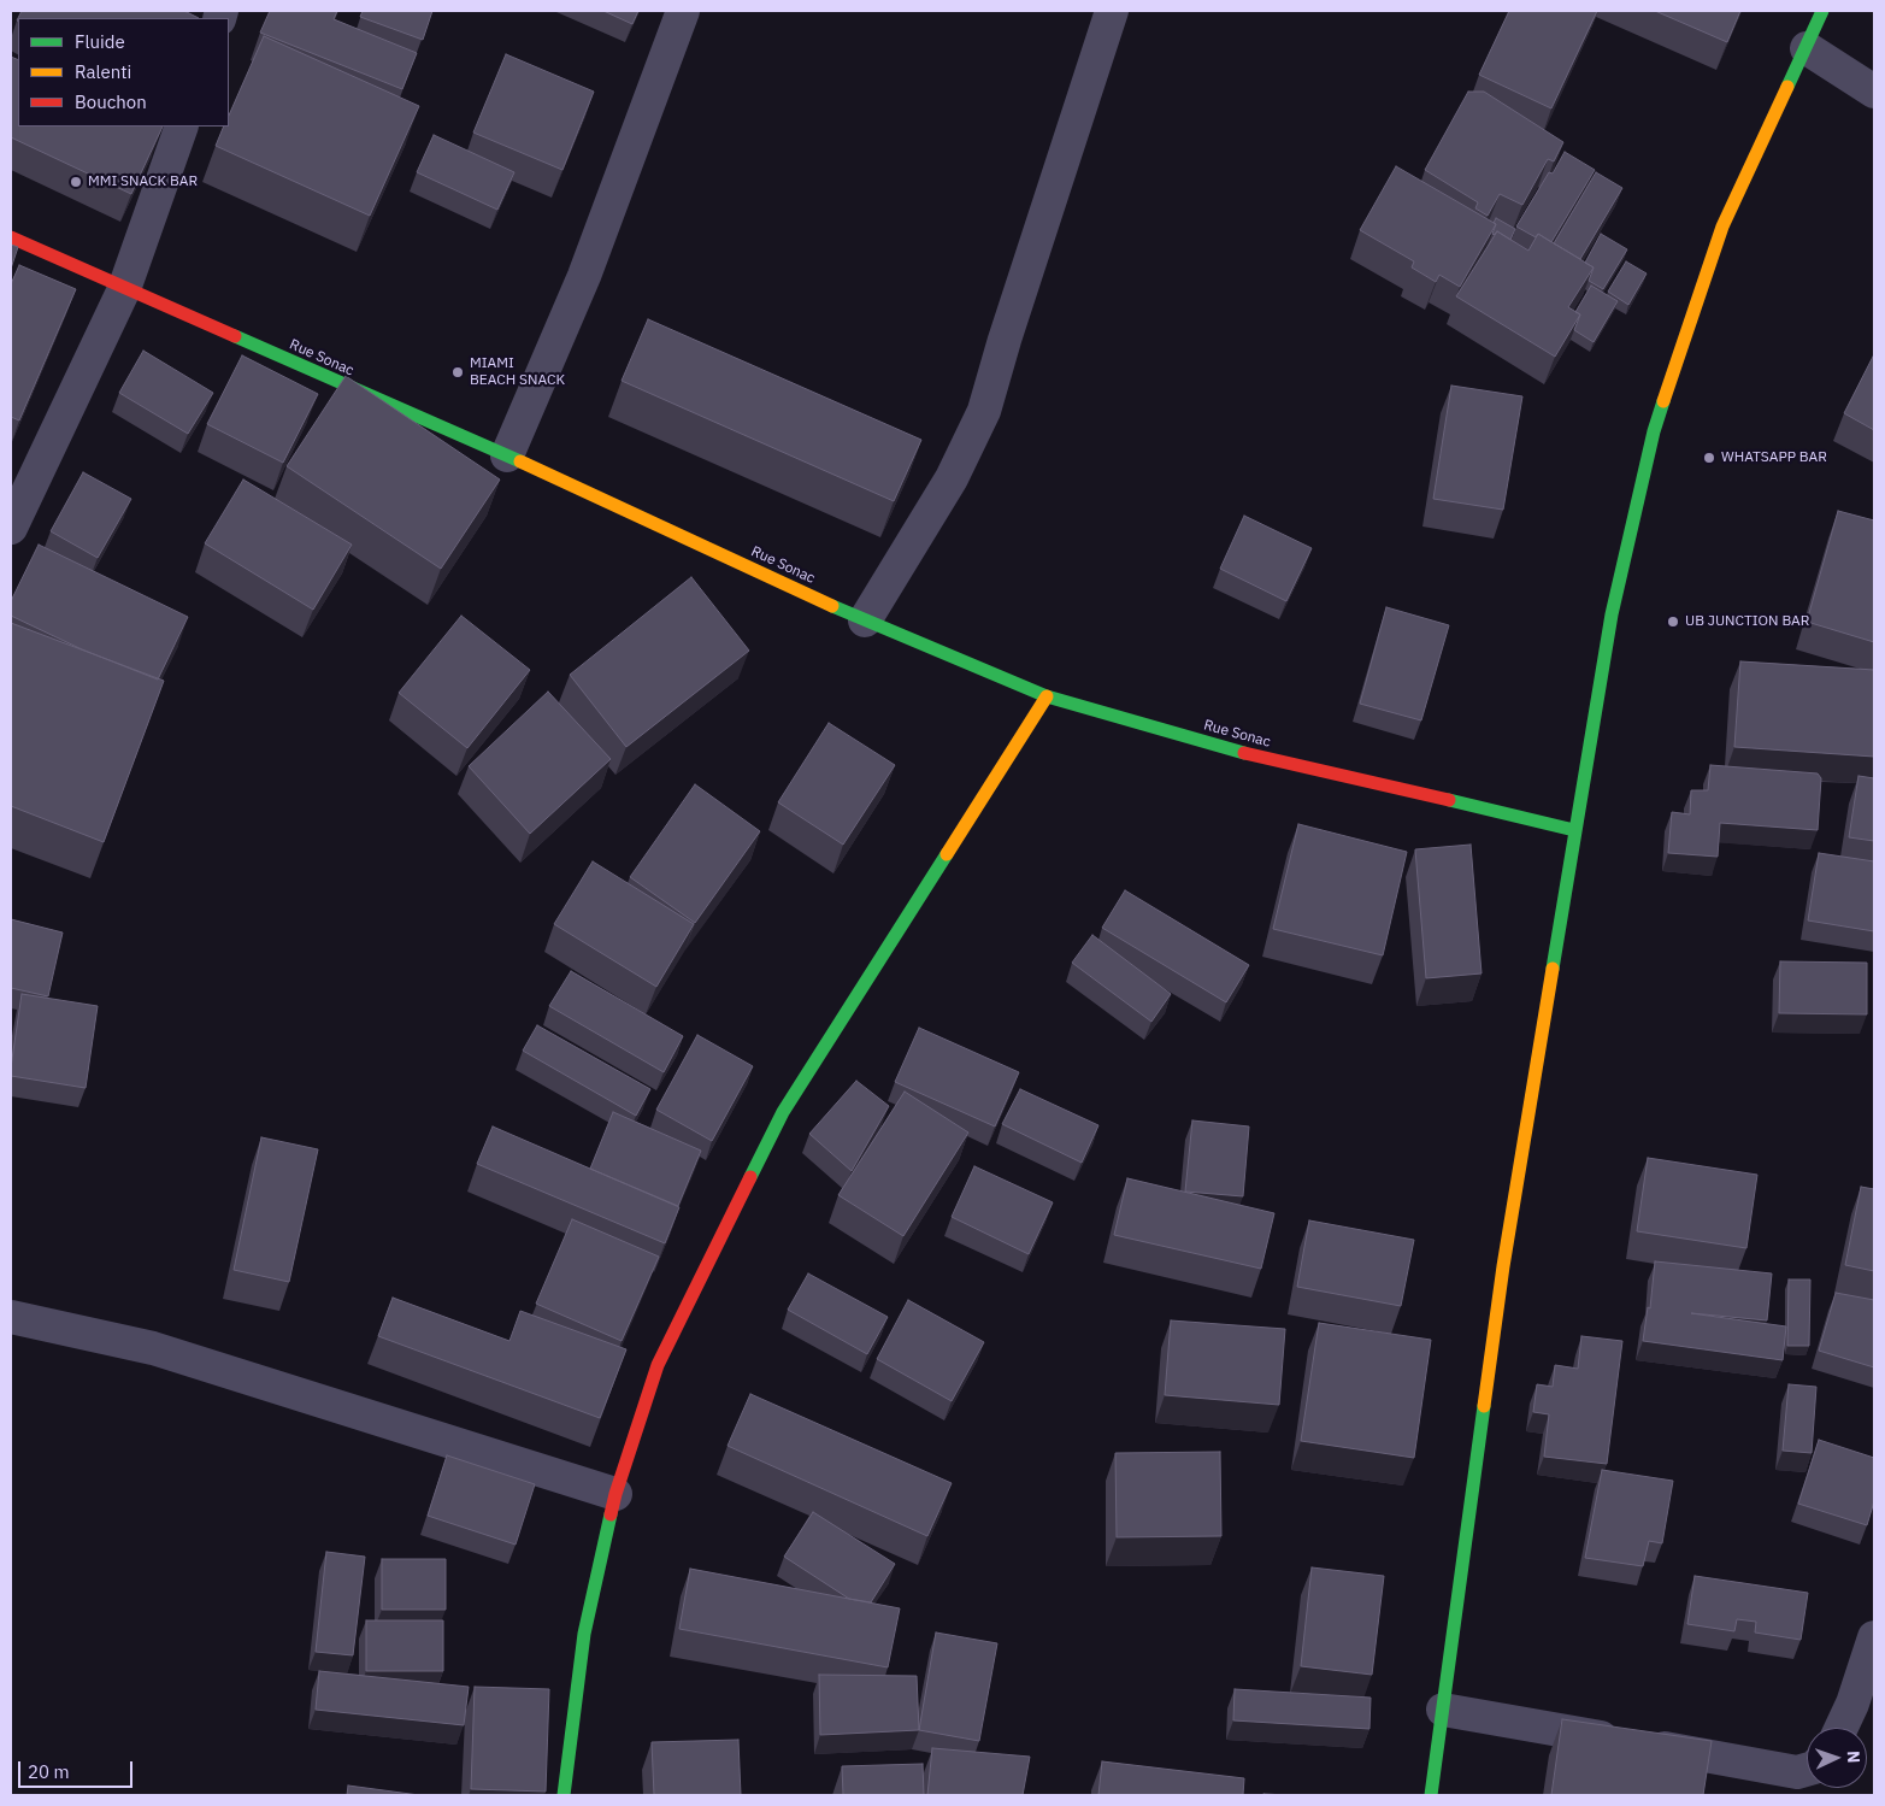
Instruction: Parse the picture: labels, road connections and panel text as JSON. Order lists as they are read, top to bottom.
{
  "streets": {
    "street": ["Rue Sonac"]
  },
  "places": [
    "MMI SNACK BAR",
    "MIAMI BEACH SNACK",
    "WHATSAPP BAR",
    "UB JUNCTION BAR"
  ],
  "legend": ["Fluide", "Ralenti", "Bouchon"],
  "scale_bar": "20 m",
  "north": "right"
}
